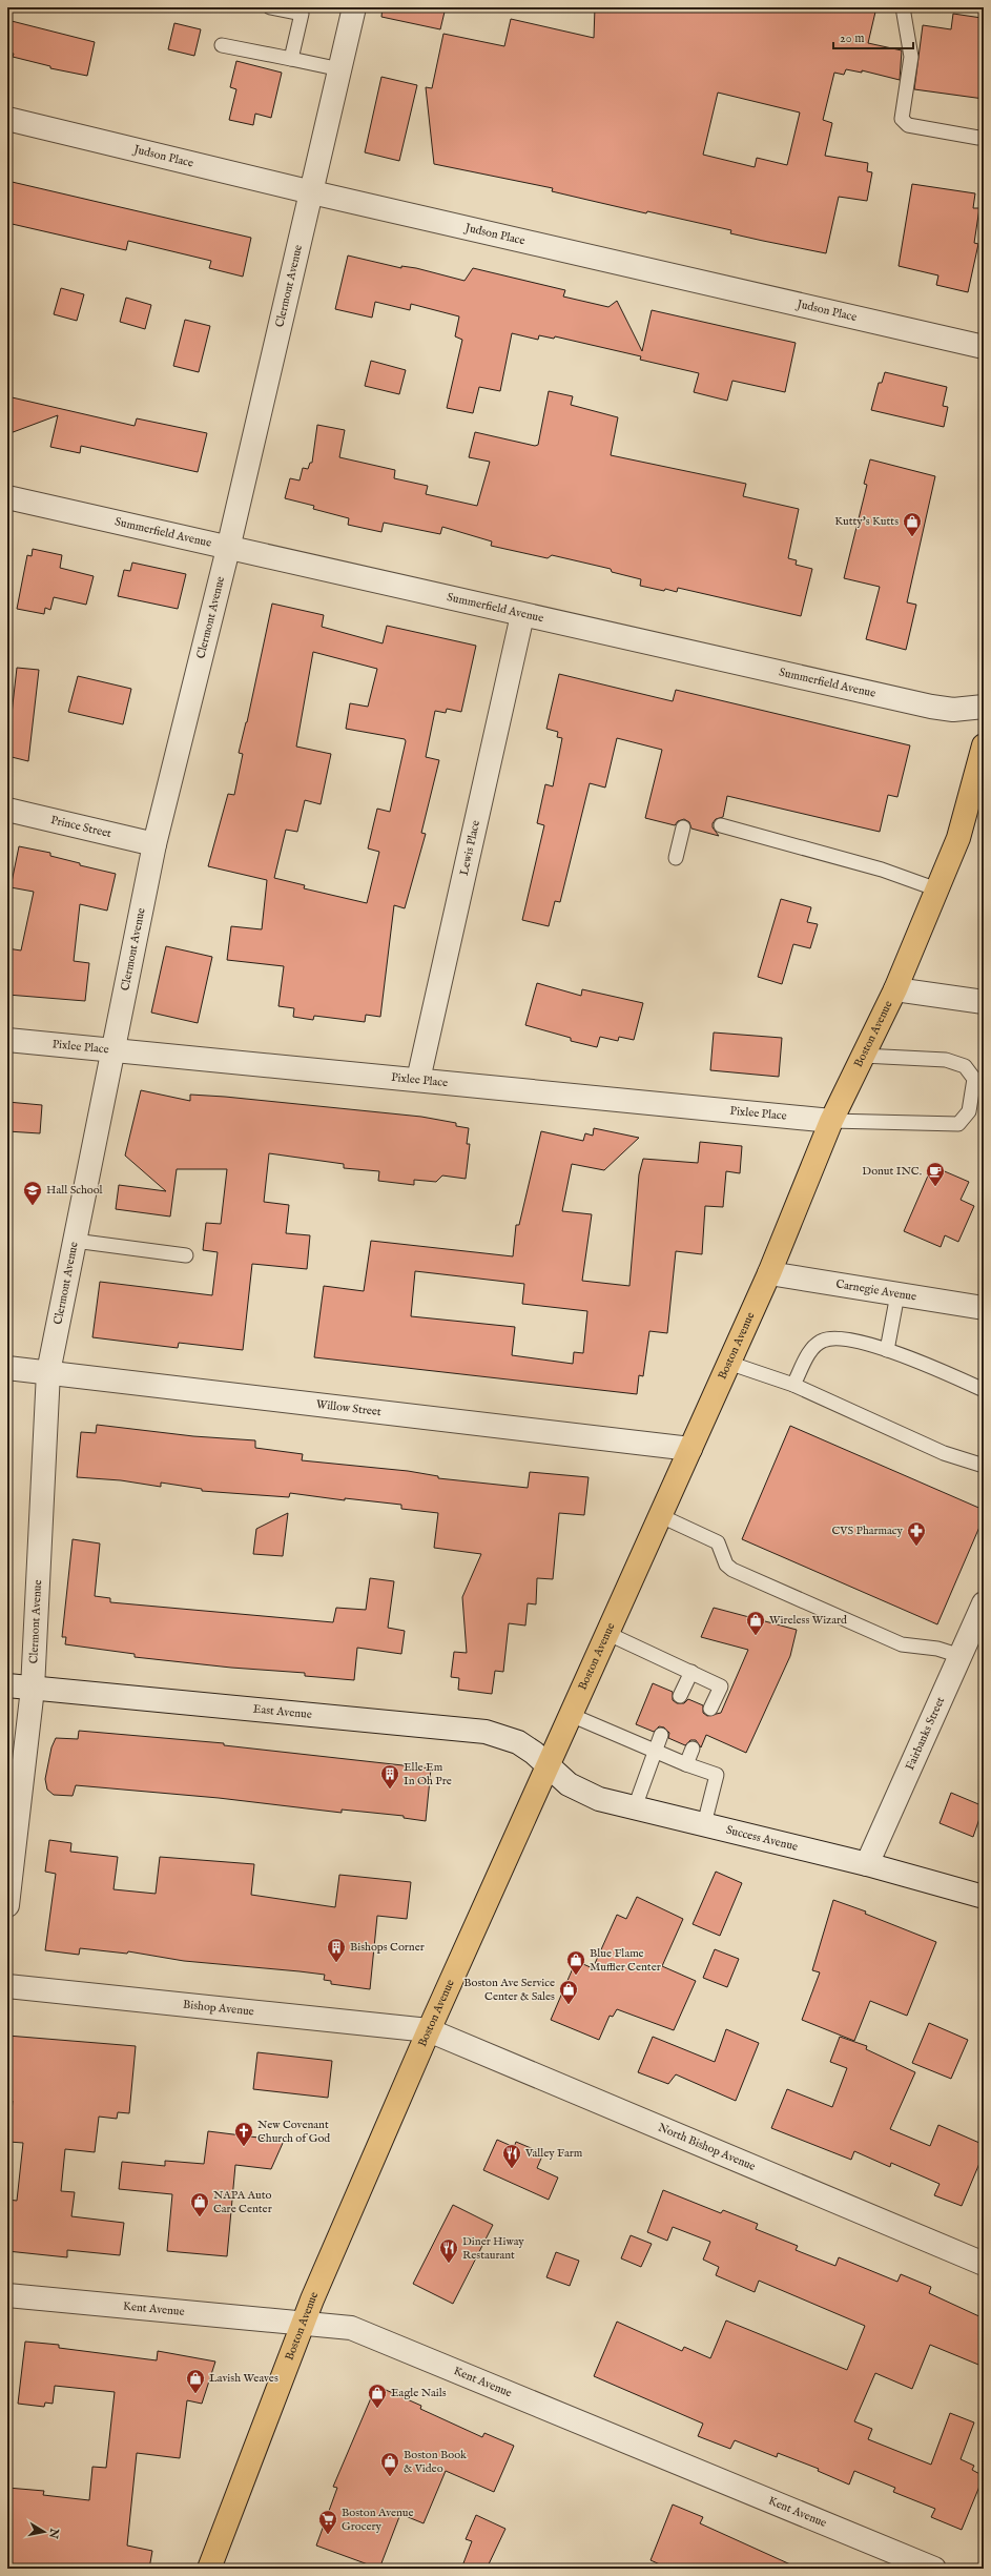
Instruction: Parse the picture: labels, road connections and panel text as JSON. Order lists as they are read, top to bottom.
{
  "streets": {
    "main road": ["Boston Avenue"],
    "street": [
      "Judson Place",
      "Clermont Avenue",
      "Summerfield Avenue",
      "Prince Street",
      "Lewis Place",
      "Pixlee Place",
      "Carnegie Avenue",
      "Willow Street",
      "East Avenue",
      "Fairbanks Street",
      "Success Avenue",
      "Bishop Avenue",
      "North Bishop Avenue",
      "Kent Avenue"
    ]
  },
  "crossings": [
    ["Judson Place", "Clermont Avenue"],
    ["Clermont Avenue", "Summerfield Avenue"],
    ["Clermont Avenue", "Prince Street"],
    ["Clermont Avenue", "Pixlee Place"],
    ["Clermont Avenue", "Willow Street"],
    ["Clermont Avenue", "East Avenue"],
    ["Summerfield Avenue", "Lewis Place"],
    ["Lewis Place", "Pixlee Place"],
    ["Boston Avenue", "Pixlee Place"],
    ["Boston Avenue", "Carnegie Avenue"],
    ["Boston Avenue", "Willow Street"],
    ["Boston Avenue", "East Avenue"],
    ["Boston Avenue", "Success Avenue"],
    ["Boston Avenue", "Bishop Avenue"],
    ["Boston Avenue", "North Bishop Avenue"],
    ["Boston Avenue", "Kent Avenue"],
    ["East Avenue", "Success Avenue"],
    ["Fairbanks Street", "Success Avenue"],
    ["Bishop Avenue", "North Bishop Avenue"]
  ],
  "places": {
    "shop": [
      "Kutty's Kutts",
      "Wireless Wizard",
      "Blue Flame Muffler Center",
      "Boston Ave Service Center & Sales",
      "NAPA Auto Care Center",
      "Lavish Weaves",
      "Eagle Nails",
      "Boston Book & Video"
    ],
    "cafe": ["Donut INC."],
    "school or university": ["Hall School"],
    "pharmacy": ["CVS Pharmacy"],
    "building": ["Elle Em In Oh Pre", "Bishops Corner"],
    "church": ["New Covenant Church of God"],
    "restaurant": ["Valley Farm", "Diner Hiway Restaurant"],
    "supermarket": ["Boston Avenue Grocery"]
  },
  "scale_bar": "20 m",
  "north": "right"
}
